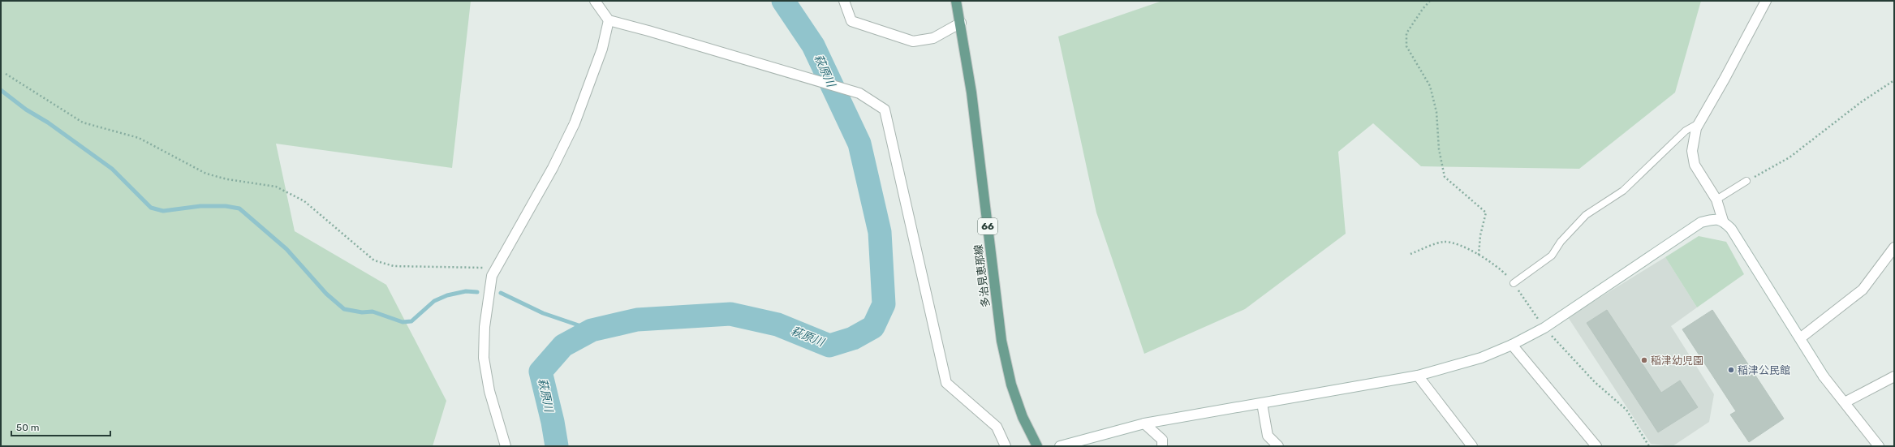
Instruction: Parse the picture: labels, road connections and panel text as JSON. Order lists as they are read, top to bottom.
{
  "streets": {
    "main road": ["66", "多治見恵那線"]
  },
  "water": ["萩原川"],
  "places": ["稲津幼児園", "稲津公民館"],
  "scale_bar": "50 m"
}
